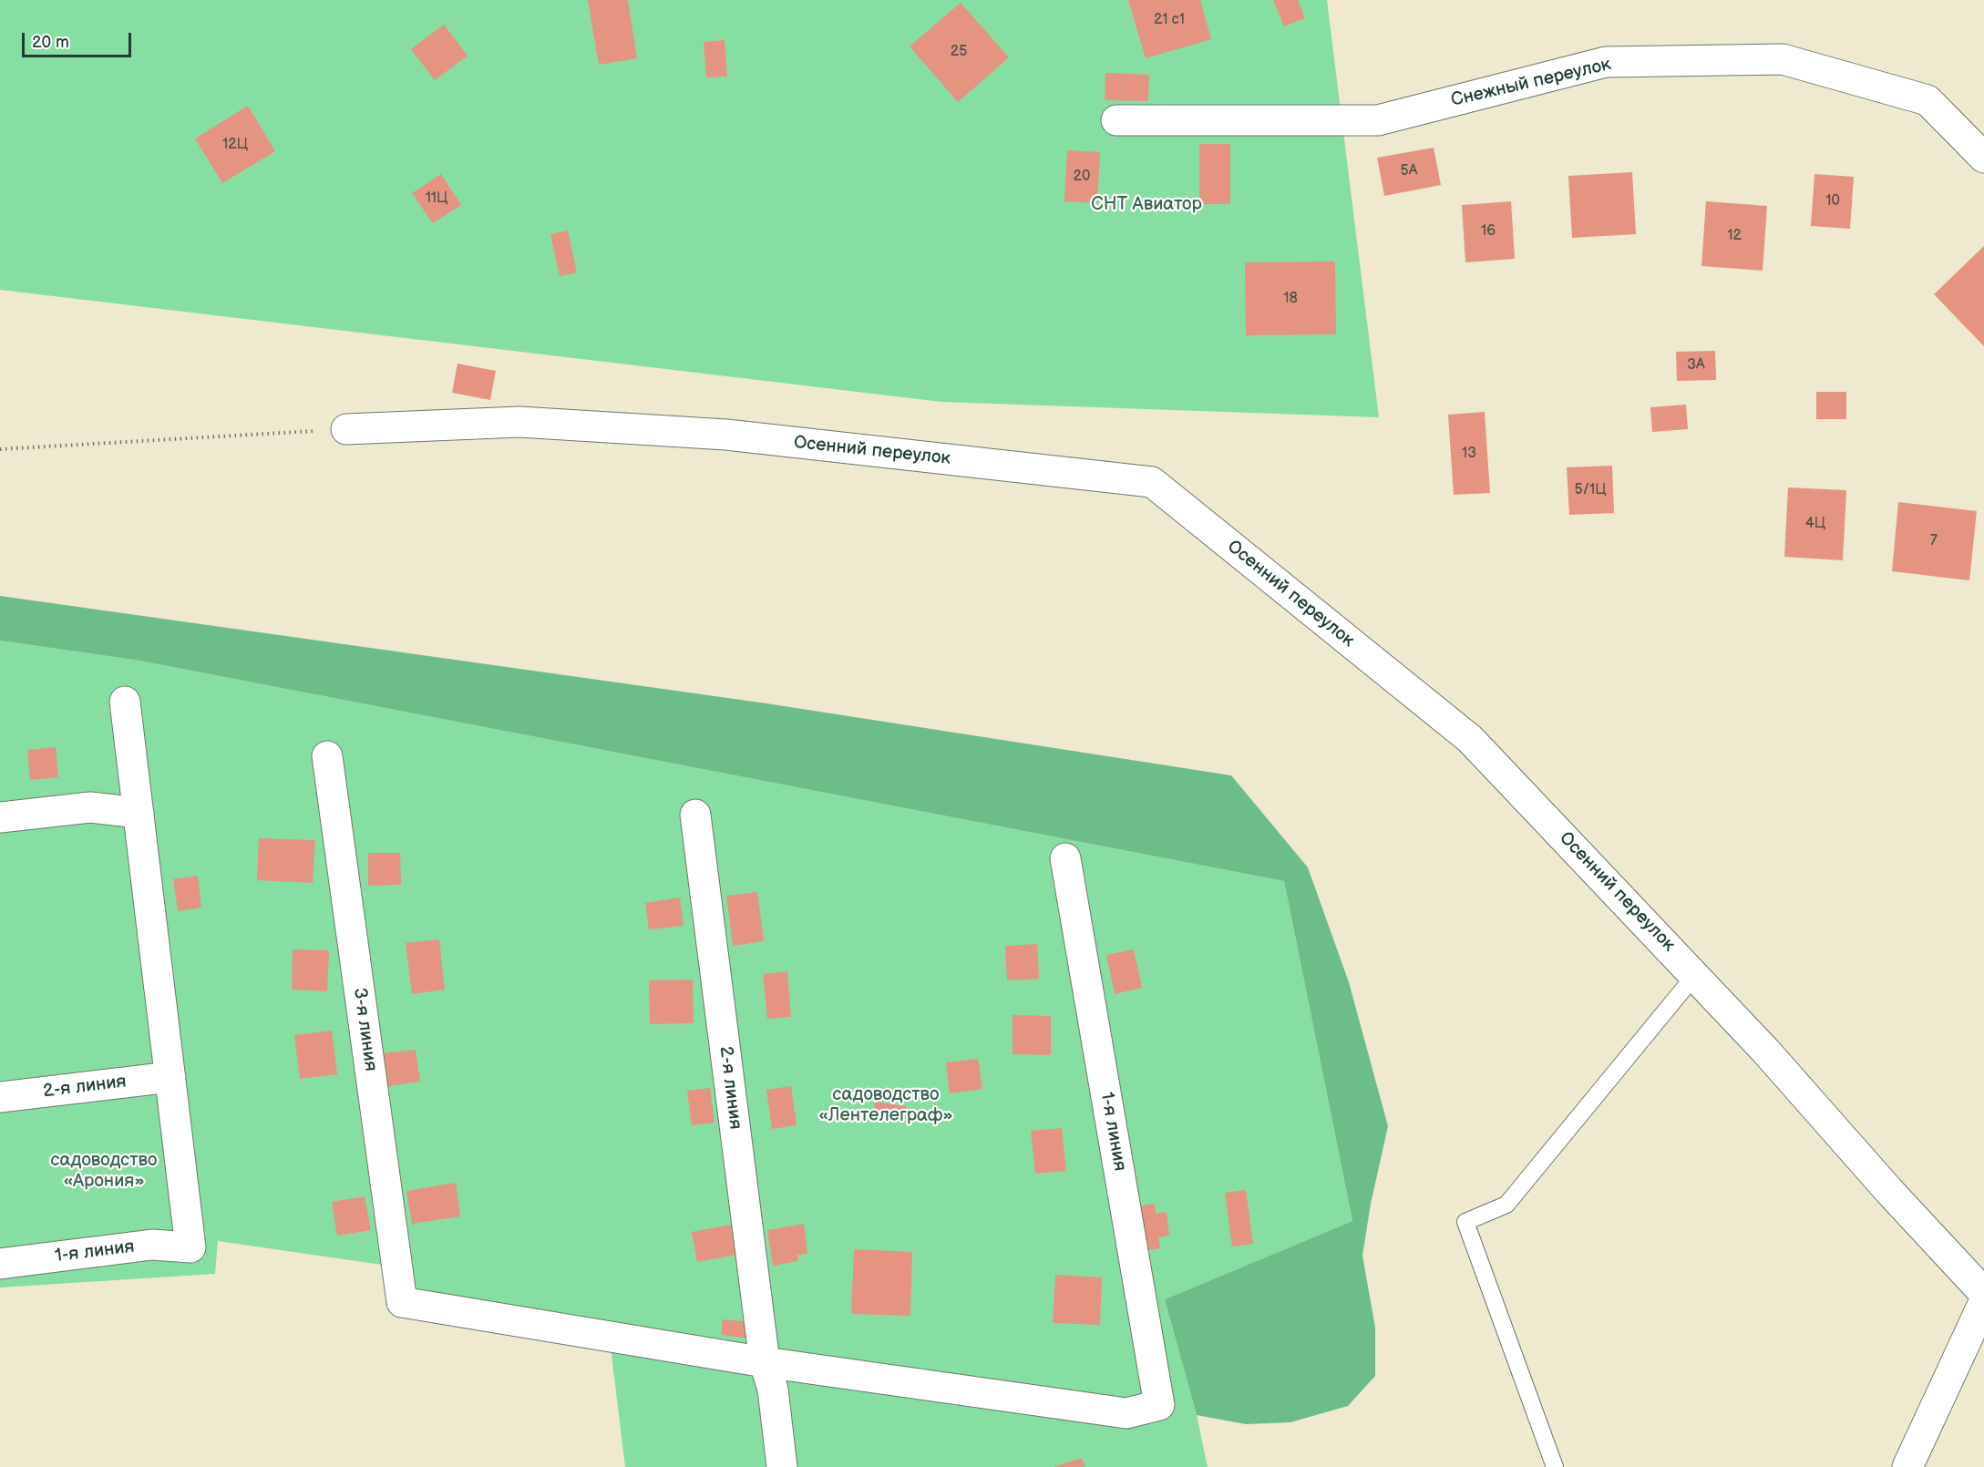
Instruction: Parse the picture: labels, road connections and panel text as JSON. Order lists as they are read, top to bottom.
{
  "streets": {
    "street": [
      "Снежный переулок",
      "Осенний переулок",
      "3-я линия",
      "2-я линия",
      "1-я линия"
    ]
  },
  "crossings": [
    ["3-я линия", "2-я линия"],
    ["3-я линия", "1-я линия"],
    ["2-я линия", "1-я линия"]
  ],
  "parks": ["СНТ Авиатор", "садоводство «Лентелеграф»", "садоводство «Арония»"],
  "house_numbers": [
    "21 с1",
    "25",
    "12Ц",
    "5А",
    "20",
    "11Ц",
    "10",
    "16",
    "12",
    "18",
    "3А",
    "13",
    "5/1Ц",
    "4Ц",
    "7"
  ],
  "scale_bar": "20 m"
}
